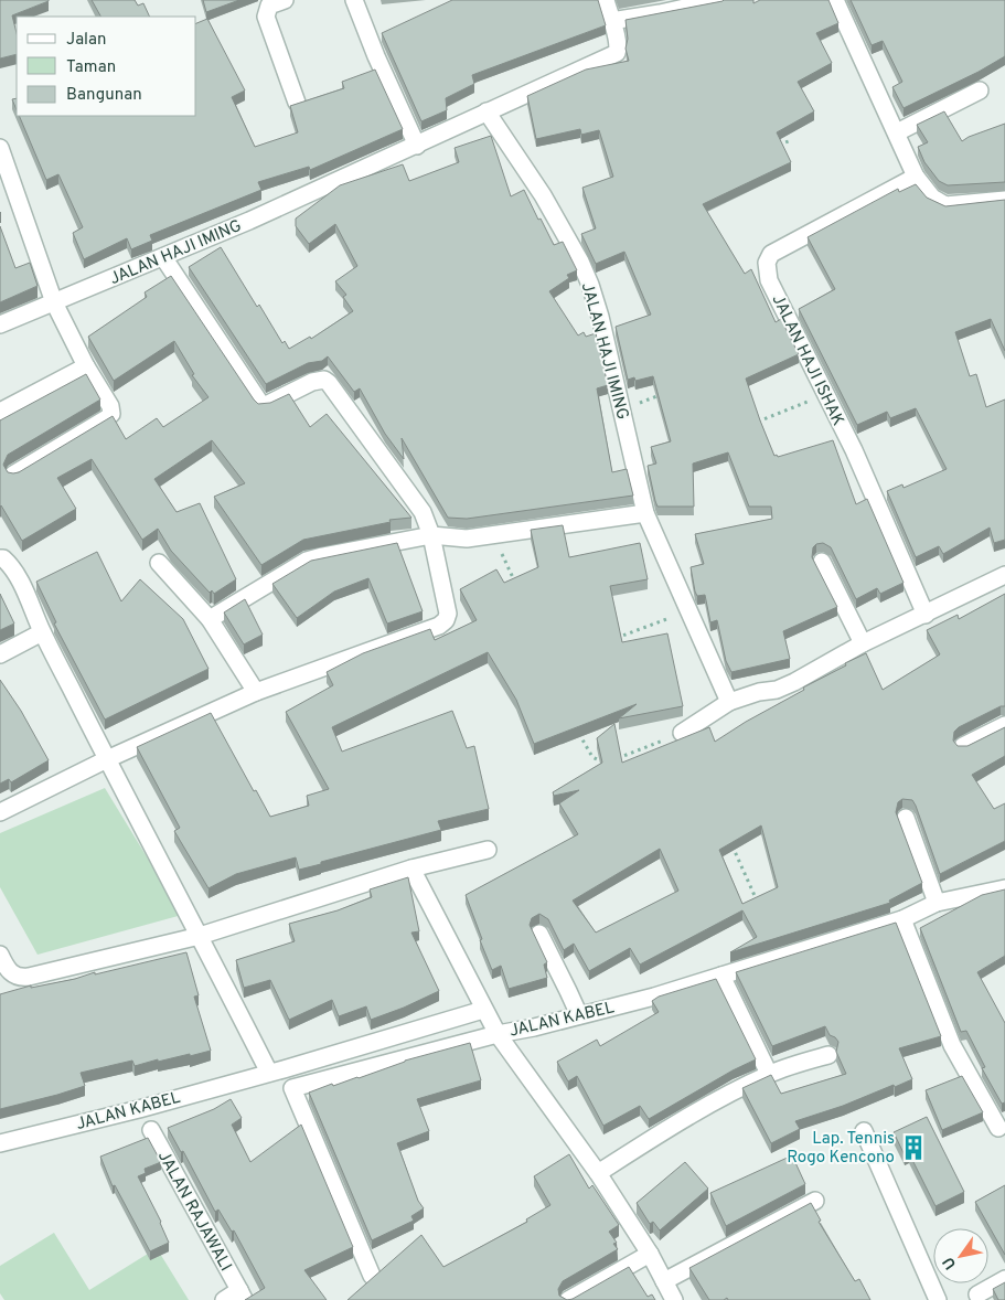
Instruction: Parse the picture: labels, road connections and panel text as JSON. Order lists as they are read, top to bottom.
{
  "streets": {
    "street": [
      "JALAN HAJI IMING",
      "JALAN HAJI ISHAK",
      "JALAN KABEL",
      "JALAN RAJAWALI"
    ]
  },
  "places": {
    "building": ["Lap. Tennis Rogo Kencono"]
  },
  "legend": ["Jalan", "Taman", "Bangunan"],
  "north": "bottom left"
}
